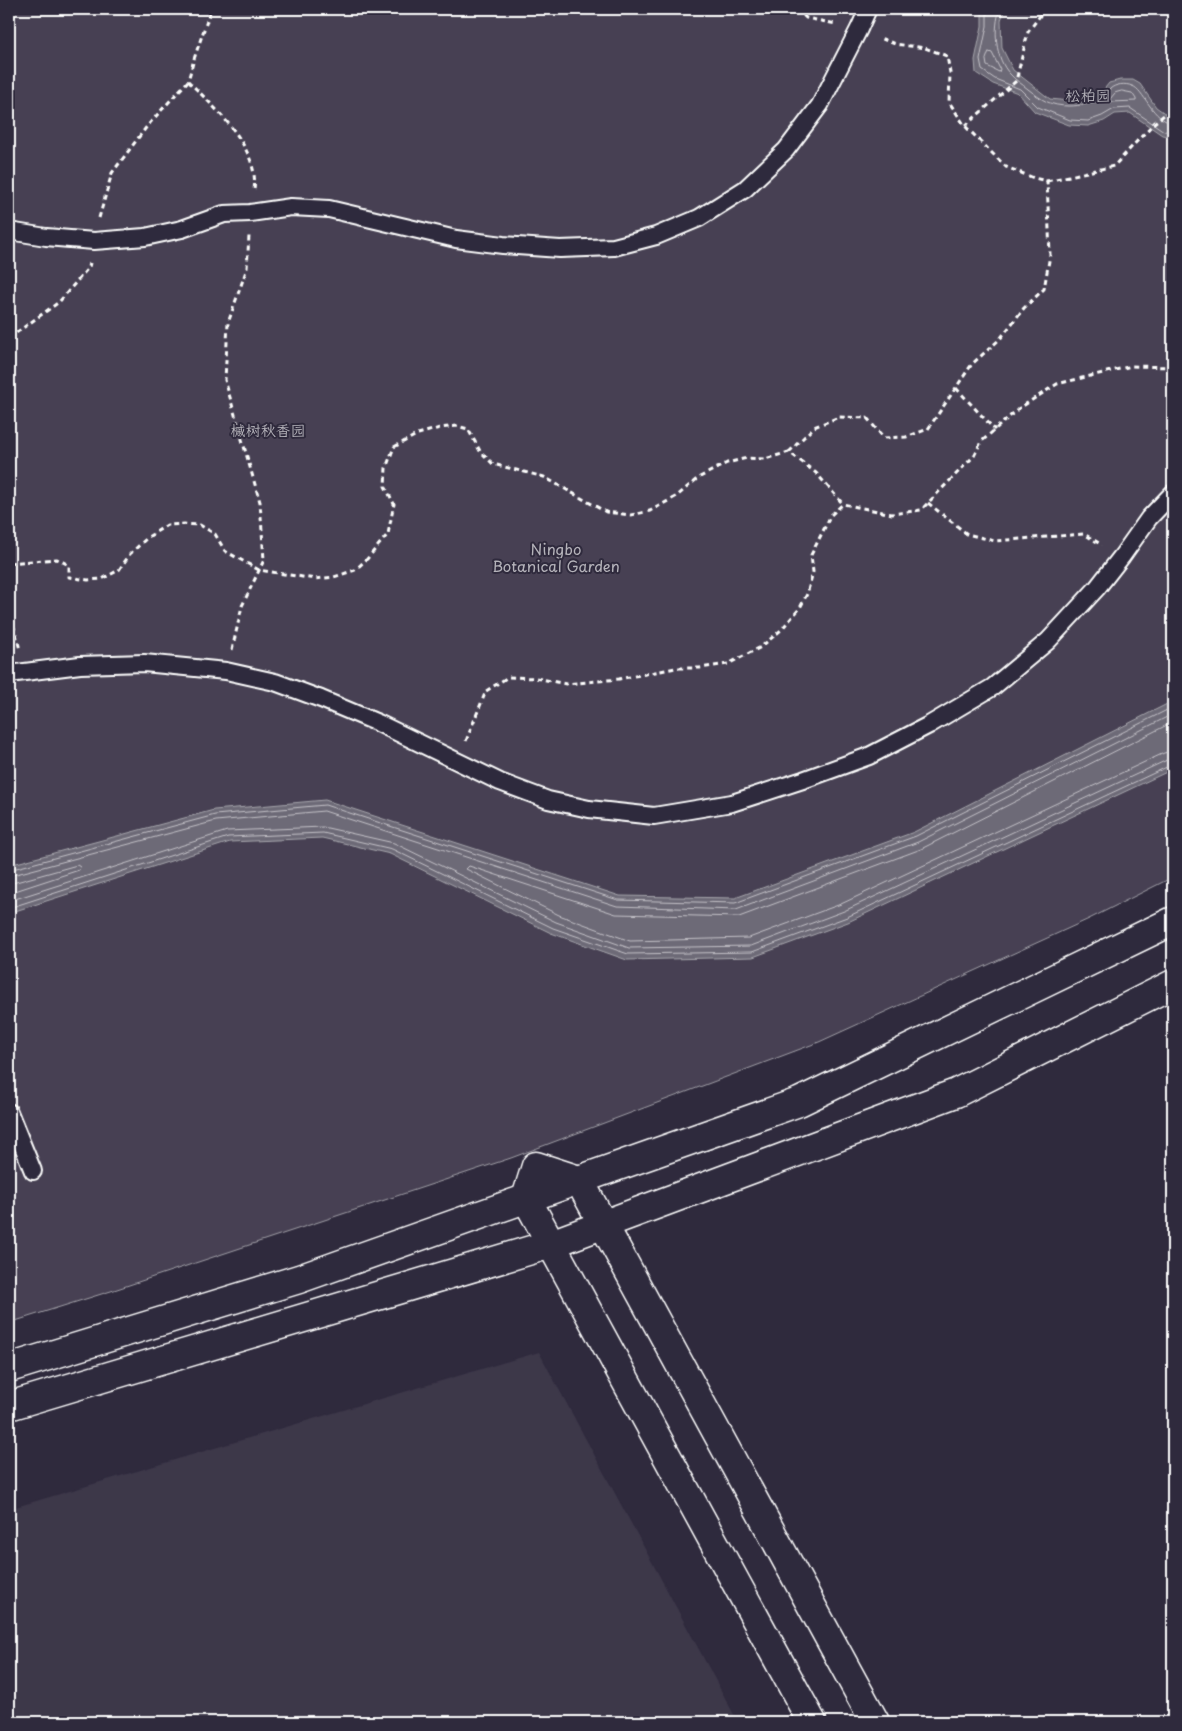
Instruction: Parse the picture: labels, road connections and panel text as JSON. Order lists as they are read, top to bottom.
{
  "parks": ["松柏园", "槭树秋香园", "Ningbo Botanical Garden"]
}
